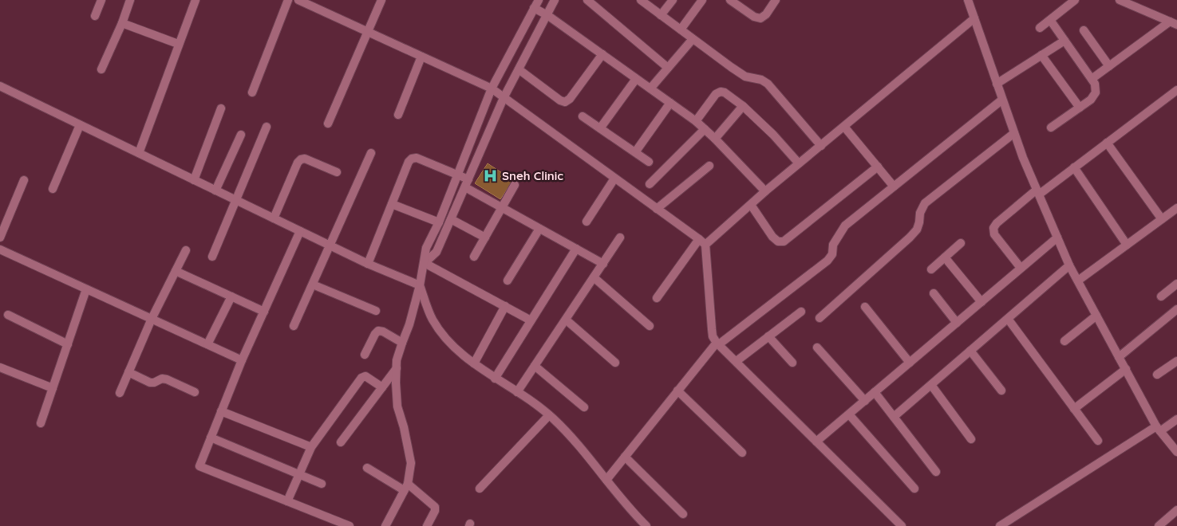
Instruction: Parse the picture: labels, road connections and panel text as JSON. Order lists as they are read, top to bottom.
{
  "places": {
    "hospital": ["Sneh Clinic"]
  }
}
